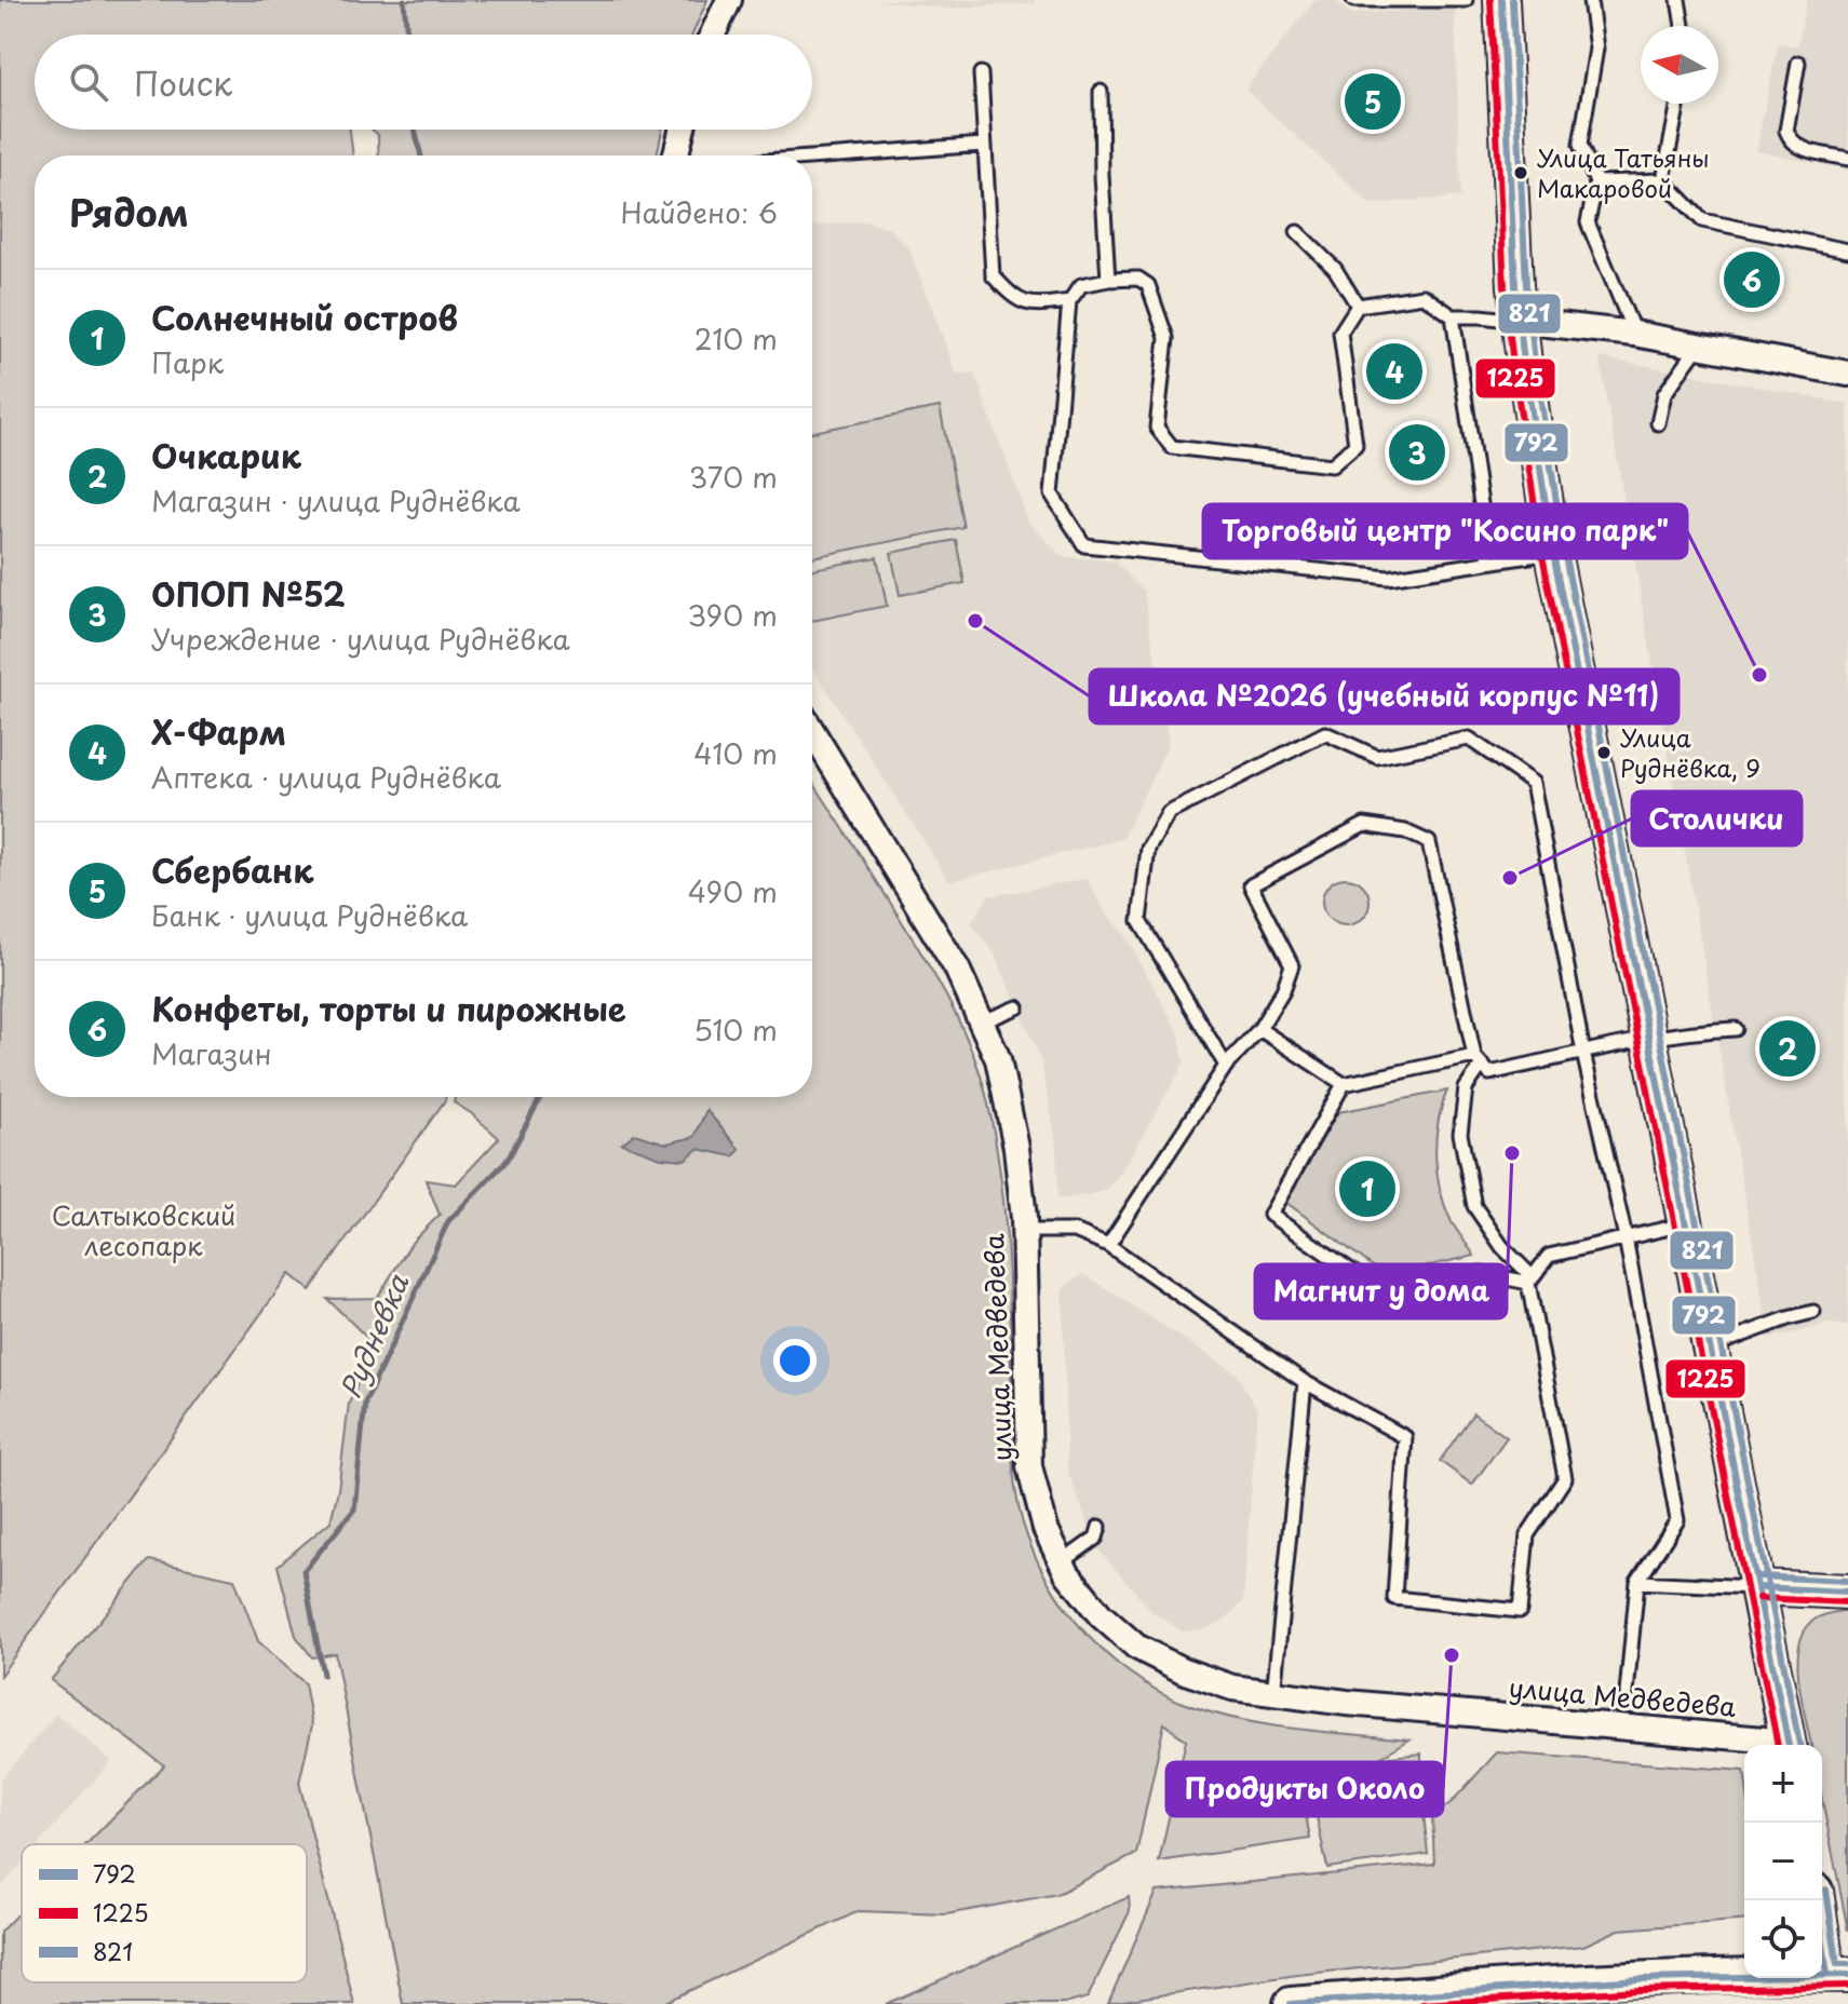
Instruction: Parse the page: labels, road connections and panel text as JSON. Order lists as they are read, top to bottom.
{
  "streets": {
    "street": ["улица Медведева"]
  },
  "water": ["Рудневка"],
  "parks": ["Салтыковский лесопарк"],
  "places": [
    "Улица Татьяны Макаровой",
    "Школа №2026 (учебный корпус №11)",
    "Торговый центр \"Косино парк\"",
    "Улица Руднёвка, 9",
    "Столички",
    "Магнит у дома",
    "Продукты Около"
  ],
  "lines": ["transit line 792", "transit line 1225", "transit line 821"],
  "legend": ["792", "1225", "821"],
  "north": "left",
  "page": {
    "search": "Поиск",
    "pins": [
      "5",
      "6",
      "4",
      "3",
      "2",
      "1"
    ],
    "heading": ["Рядом", "Найдено: 6"],
    "list": [
      {
        "mark": "1",
        "name": "Солнечный остров",
        "note": "Парк",
        "value": "210 m"
      },
      {
        "mark": "2",
        "name": "Очкарик",
        "note": "Магазин · улица Руднёвка",
        "value": "370 m"
      },
      {
        "mark": "3",
        "name": "ОПОП №52",
        "note": "Учреждение · улица Руднёвка",
        "value": "390 m"
      },
      {
        "mark": "4",
        "name": "X-Фарм",
        "note": "Аптека · улица Руднёвка",
        "value": "410 m"
      },
      {
        "mark": "5",
        "name": "Сбербанк",
        "note": "Банк · улица Руднёвка",
        "value": "490 m"
      },
      {
        "mark": "6",
        "name": "Конфеты, торты и пирожные",
        "note": "Магазин",
        "value": "510 m"
      }
    ],
    "map_buttons": ["+", "−"]
  }
}
